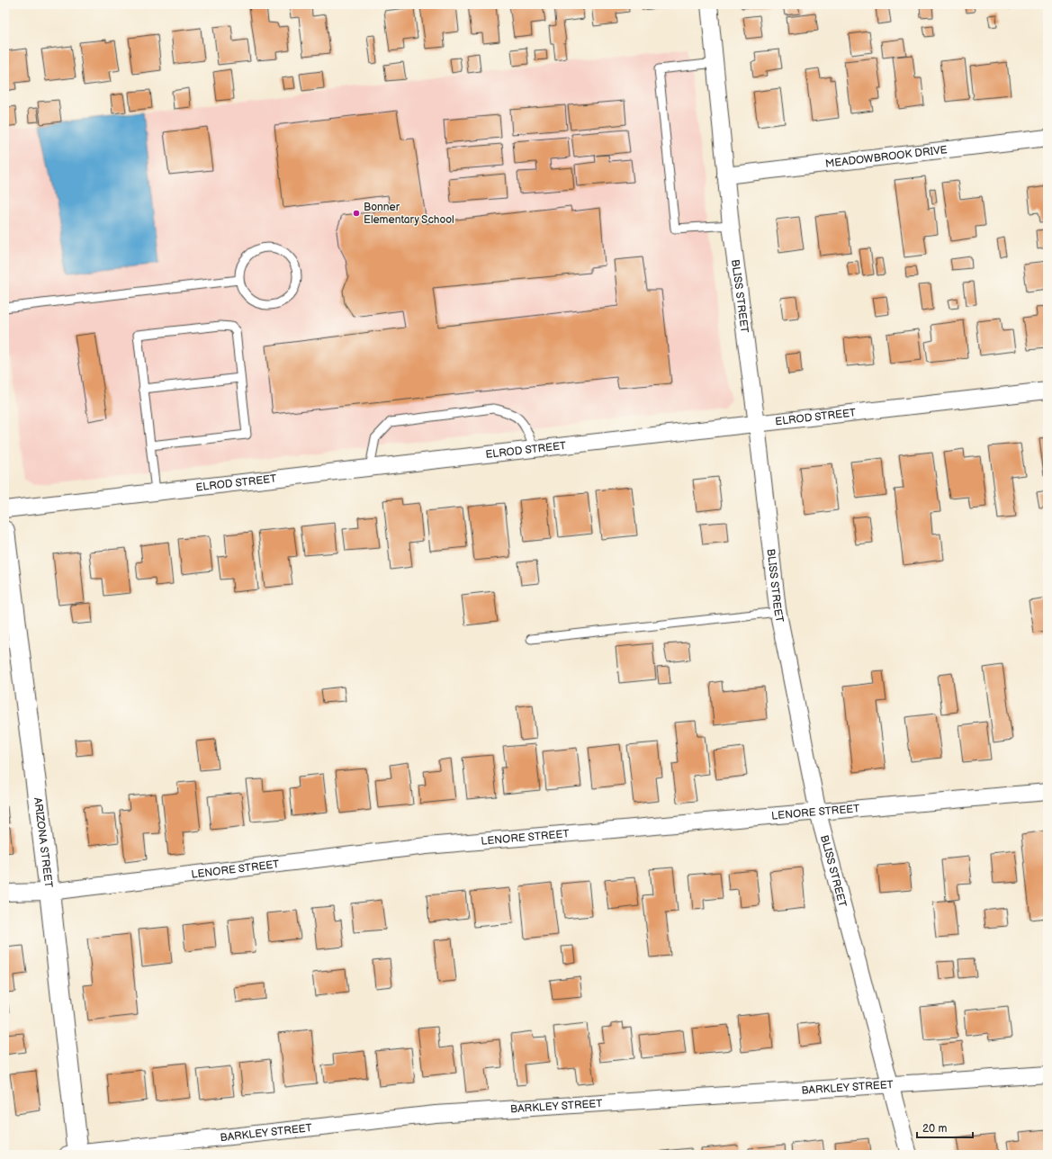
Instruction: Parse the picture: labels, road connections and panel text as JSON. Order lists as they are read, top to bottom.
{
  "streets": {
    "street": [
      "MEADOWBROOK DRIVE",
      "BLISS STREET",
      "ELROD STREET",
      "LENORE STREET",
      "ARIZONA STREET",
      "BARKLEY STREET"
    ]
  },
  "crossings": [
    ["MEADOWBROOK DRIVE", "BLISS STREET"],
    ["BLISS STREET", "ELROD STREET"],
    ["BLISS STREET", "LENORE STREET"],
    ["BLISS STREET", "BARKLEY STREET"],
    ["LENORE STREET", "ARIZONA STREET"],
    ["ARIZONA STREET", "BARKLEY STREET"]
  ],
  "places": ["Bonner Elementary School"],
  "scale_bar": "20 m"
}
